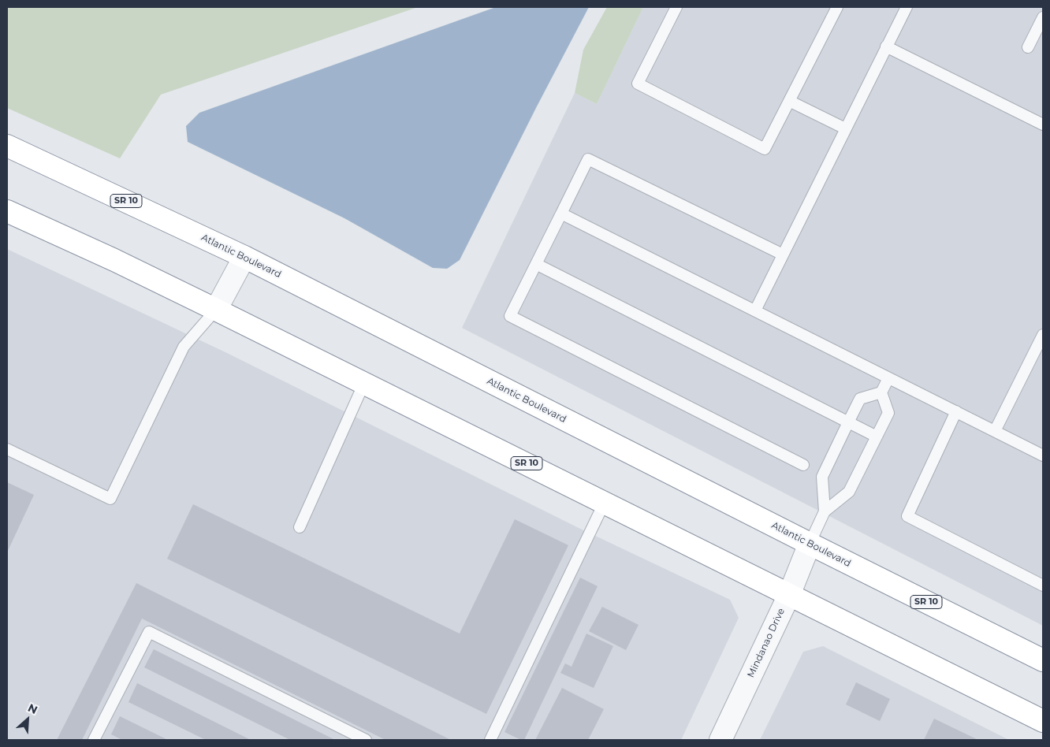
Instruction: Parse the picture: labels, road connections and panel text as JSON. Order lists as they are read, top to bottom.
{
  "streets": {
    "highway": ["SR 10", "Atlantic Boulevard"],
    "street": ["Mindanao Drive"]
  },
  "crossings": [
    ["SR 10", "Mindanao Drive"],
    ["Atlantic Boulevard", "Mindanao Drive"]
  ],
  "north": "top right"
}
